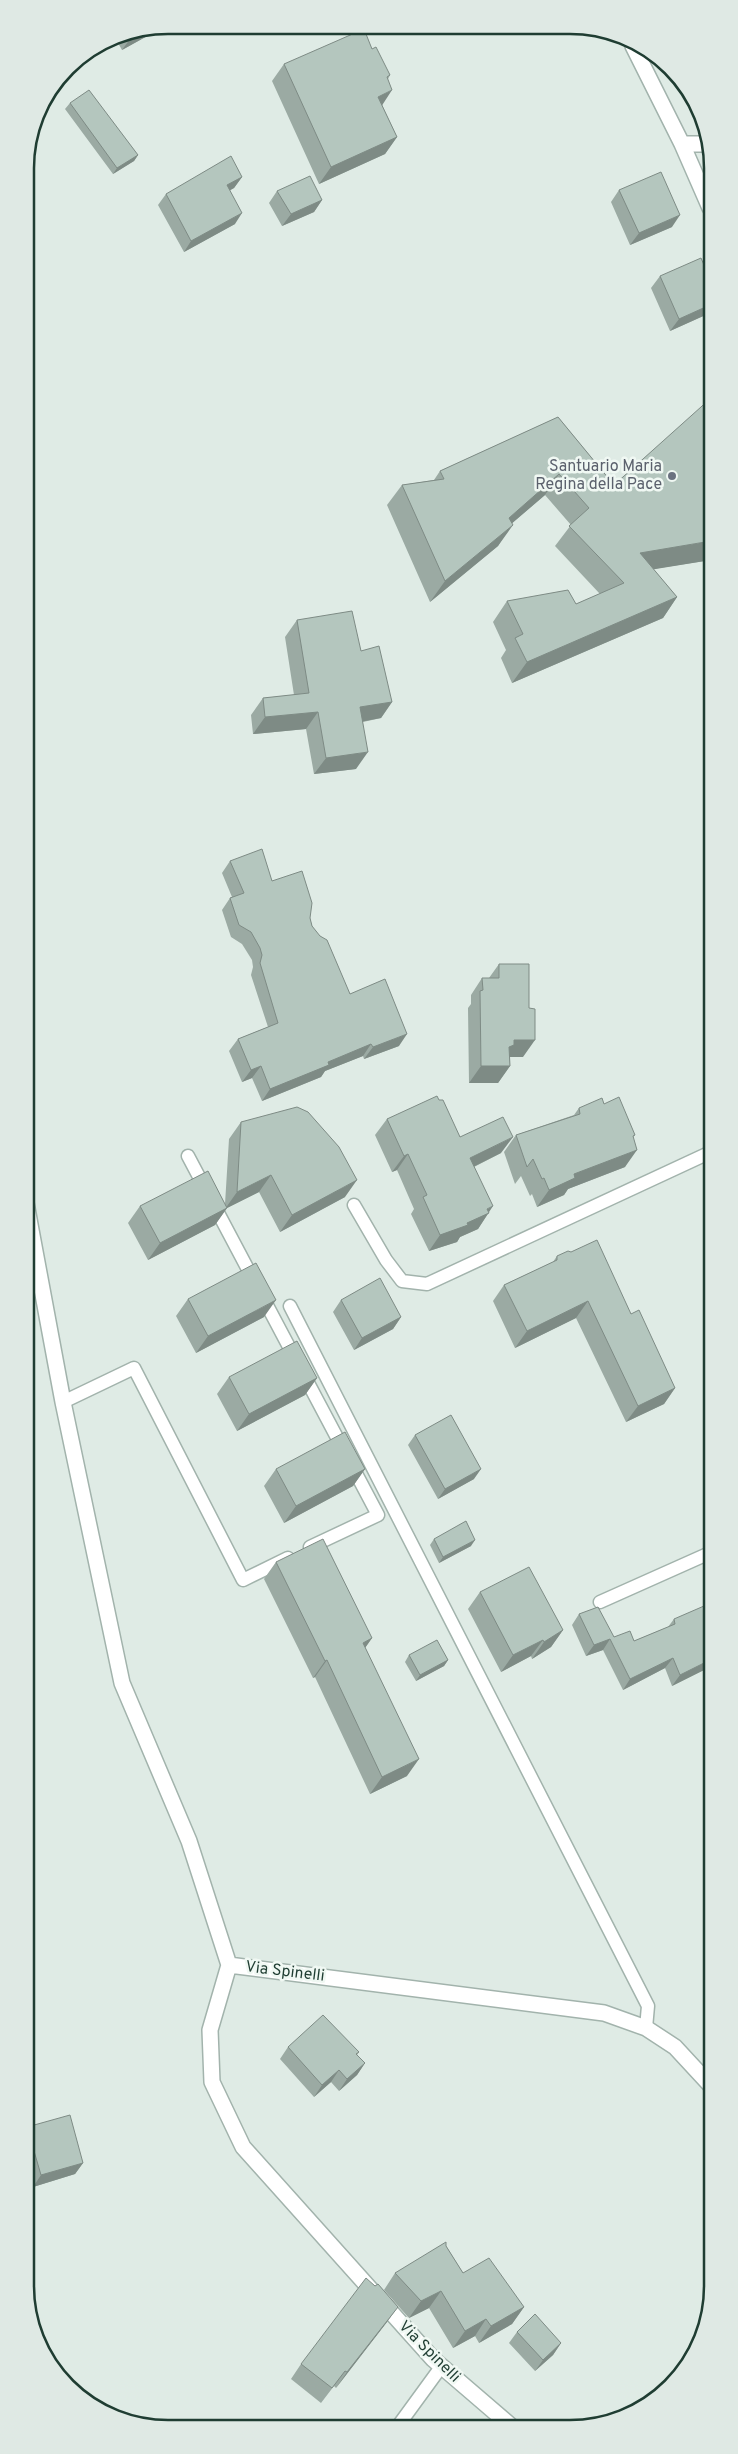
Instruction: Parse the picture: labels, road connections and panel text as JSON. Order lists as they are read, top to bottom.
{
  "streets": {
    "street": ["Via Spinelli"]
  },
  "places": ["Santuario Maria Regina della Pace"]
}
